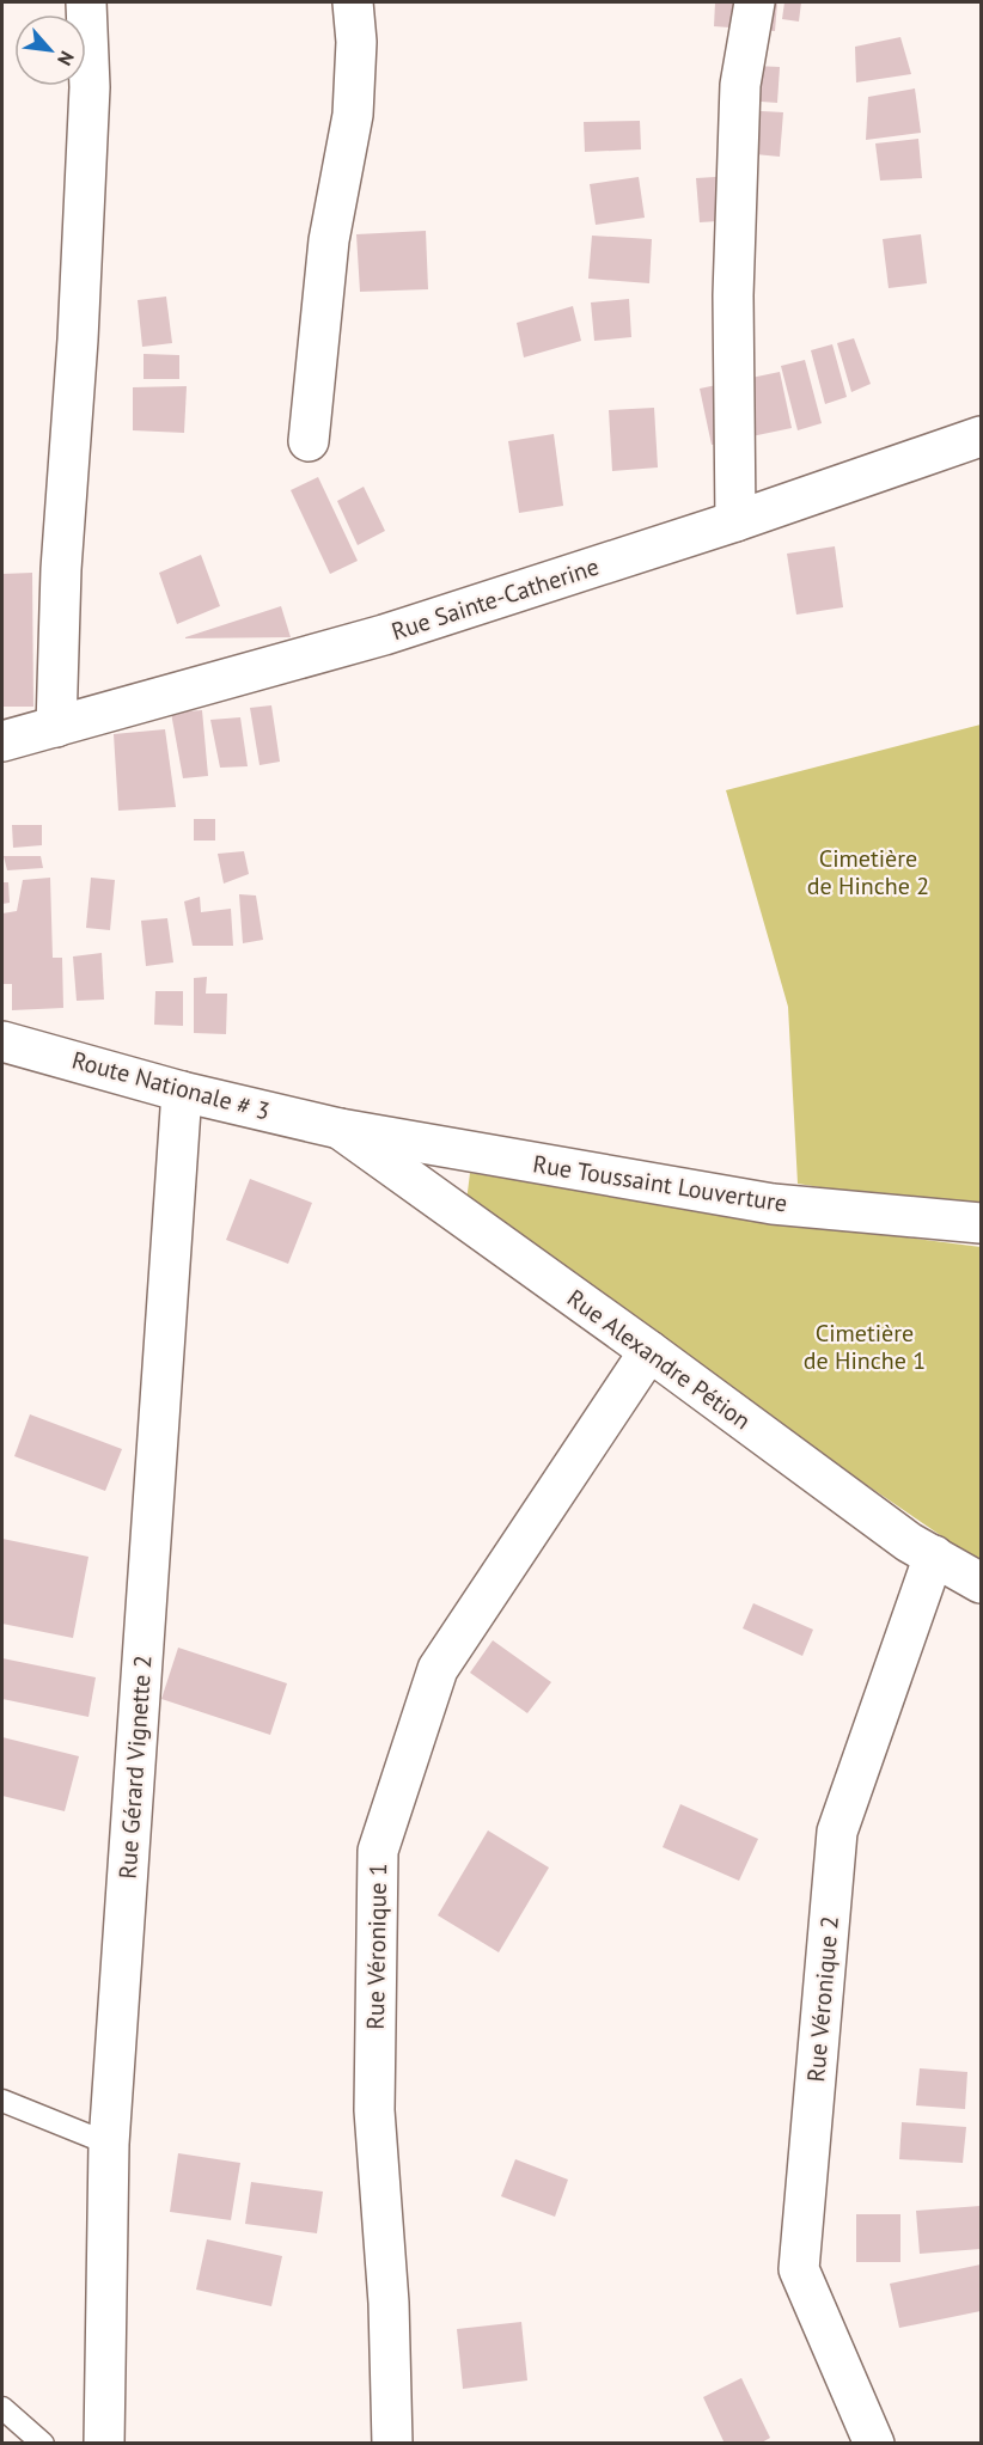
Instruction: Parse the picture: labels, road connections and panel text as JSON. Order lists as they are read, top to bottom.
{
  "streets": {
    "street": [
      "Rue Sainte-Catherine",
      "Route Nationale # 3",
      "Rue Toussaint Louverture",
      "Rue Alexandre Pétion",
      "Rue Gérard Vignette 2",
      "Rue Véronique 1",
      "Rue Véronique 2"
    ]
  },
  "crossings": [
    ["Route Nationale # 3", "Rue Toussaint Louverture"],
    ["Route Nationale # 3", "Rue Alexandre Pétion"],
    ["Route Nationale # 3", "Rue Gérard Vignette 2"],
    ["Rue Toussaint Louverture", "Rue Alexandre Pétion"],
    ["Rue Alexandre Pétion", "Rue Véronique 1"],
    ["Rue Alexandre Pétion", "Rue Véronique 2"]
  ],
  "parks": ["Cimetière de Hinche 2", "Cimetière de Hinche 1"],
  "north": "bottom right"
}
